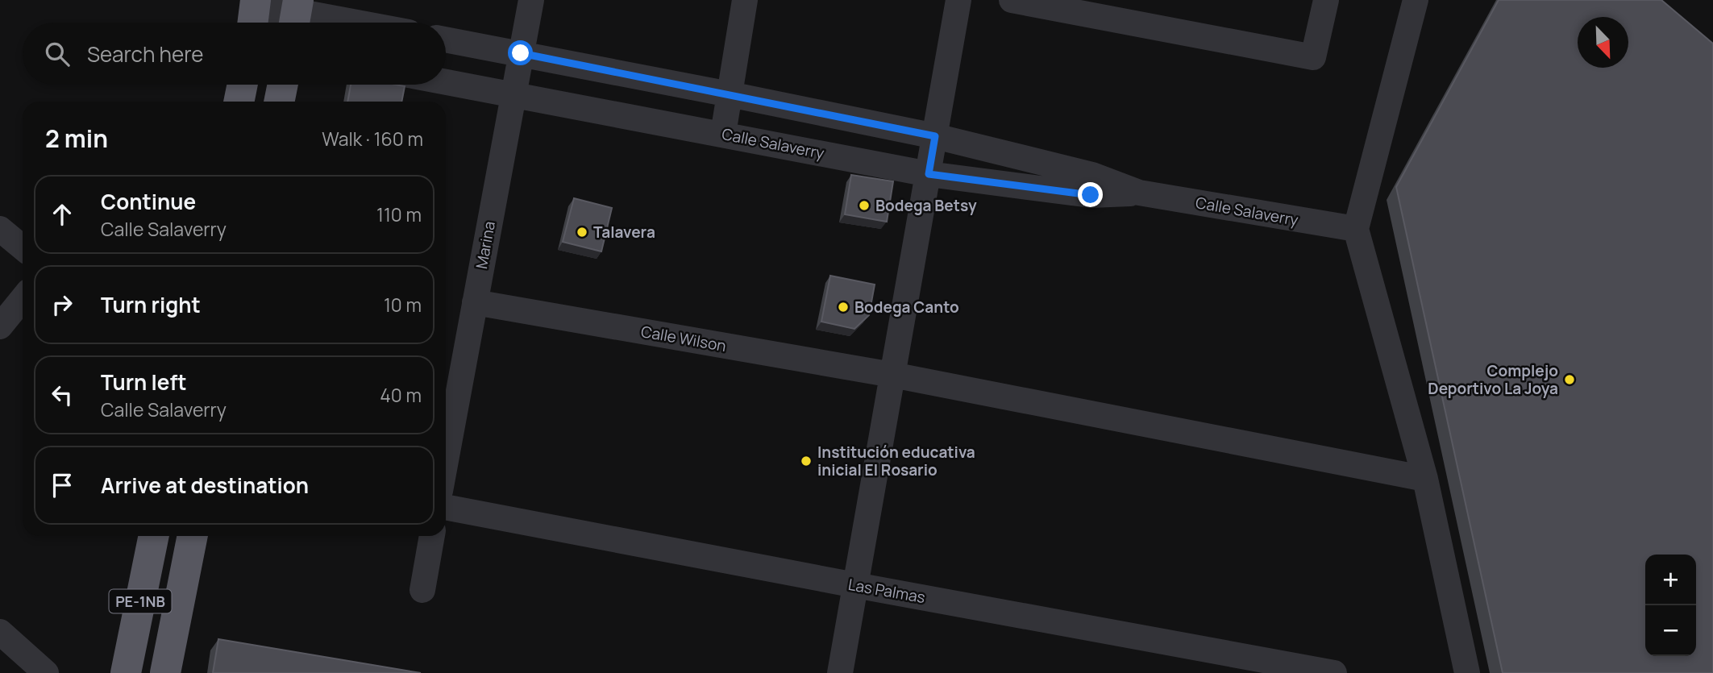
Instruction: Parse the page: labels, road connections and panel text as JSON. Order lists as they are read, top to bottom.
{
  "streets": {
    "highway": ["PE-1NB"],
    "street": [
      "Calle Salaverry",
      "Marina",
      "Calle Wilson",
      "Las Palmas"
    ]
  },
  "crossings": [
    ["Calle Salaverry", "Marina"],
    ["Marina", "Calle Wilson"]
  ],
  "places": [
    "Bodega Betsy",
    "Talavera",
    "Bodega Canto",
    "Complejo Deportivo La Joya",
    "Institución educativa inicial El Rosario"
  ],
  "north": "bottom right",
  "page": {
    "search": "Search here",
    "heading": ["2 min", "Walk · 160 m"],
    "list": [
      ["Continue", "Calle Salaverry", "110 m"],
      ["Turn right", "10 m"],
      ["Turn left", "Calle Salaverry", "40 m"],
      "Arrive at destination"
    ],
    "map_buttons": ["+", "−"]
  }
}
